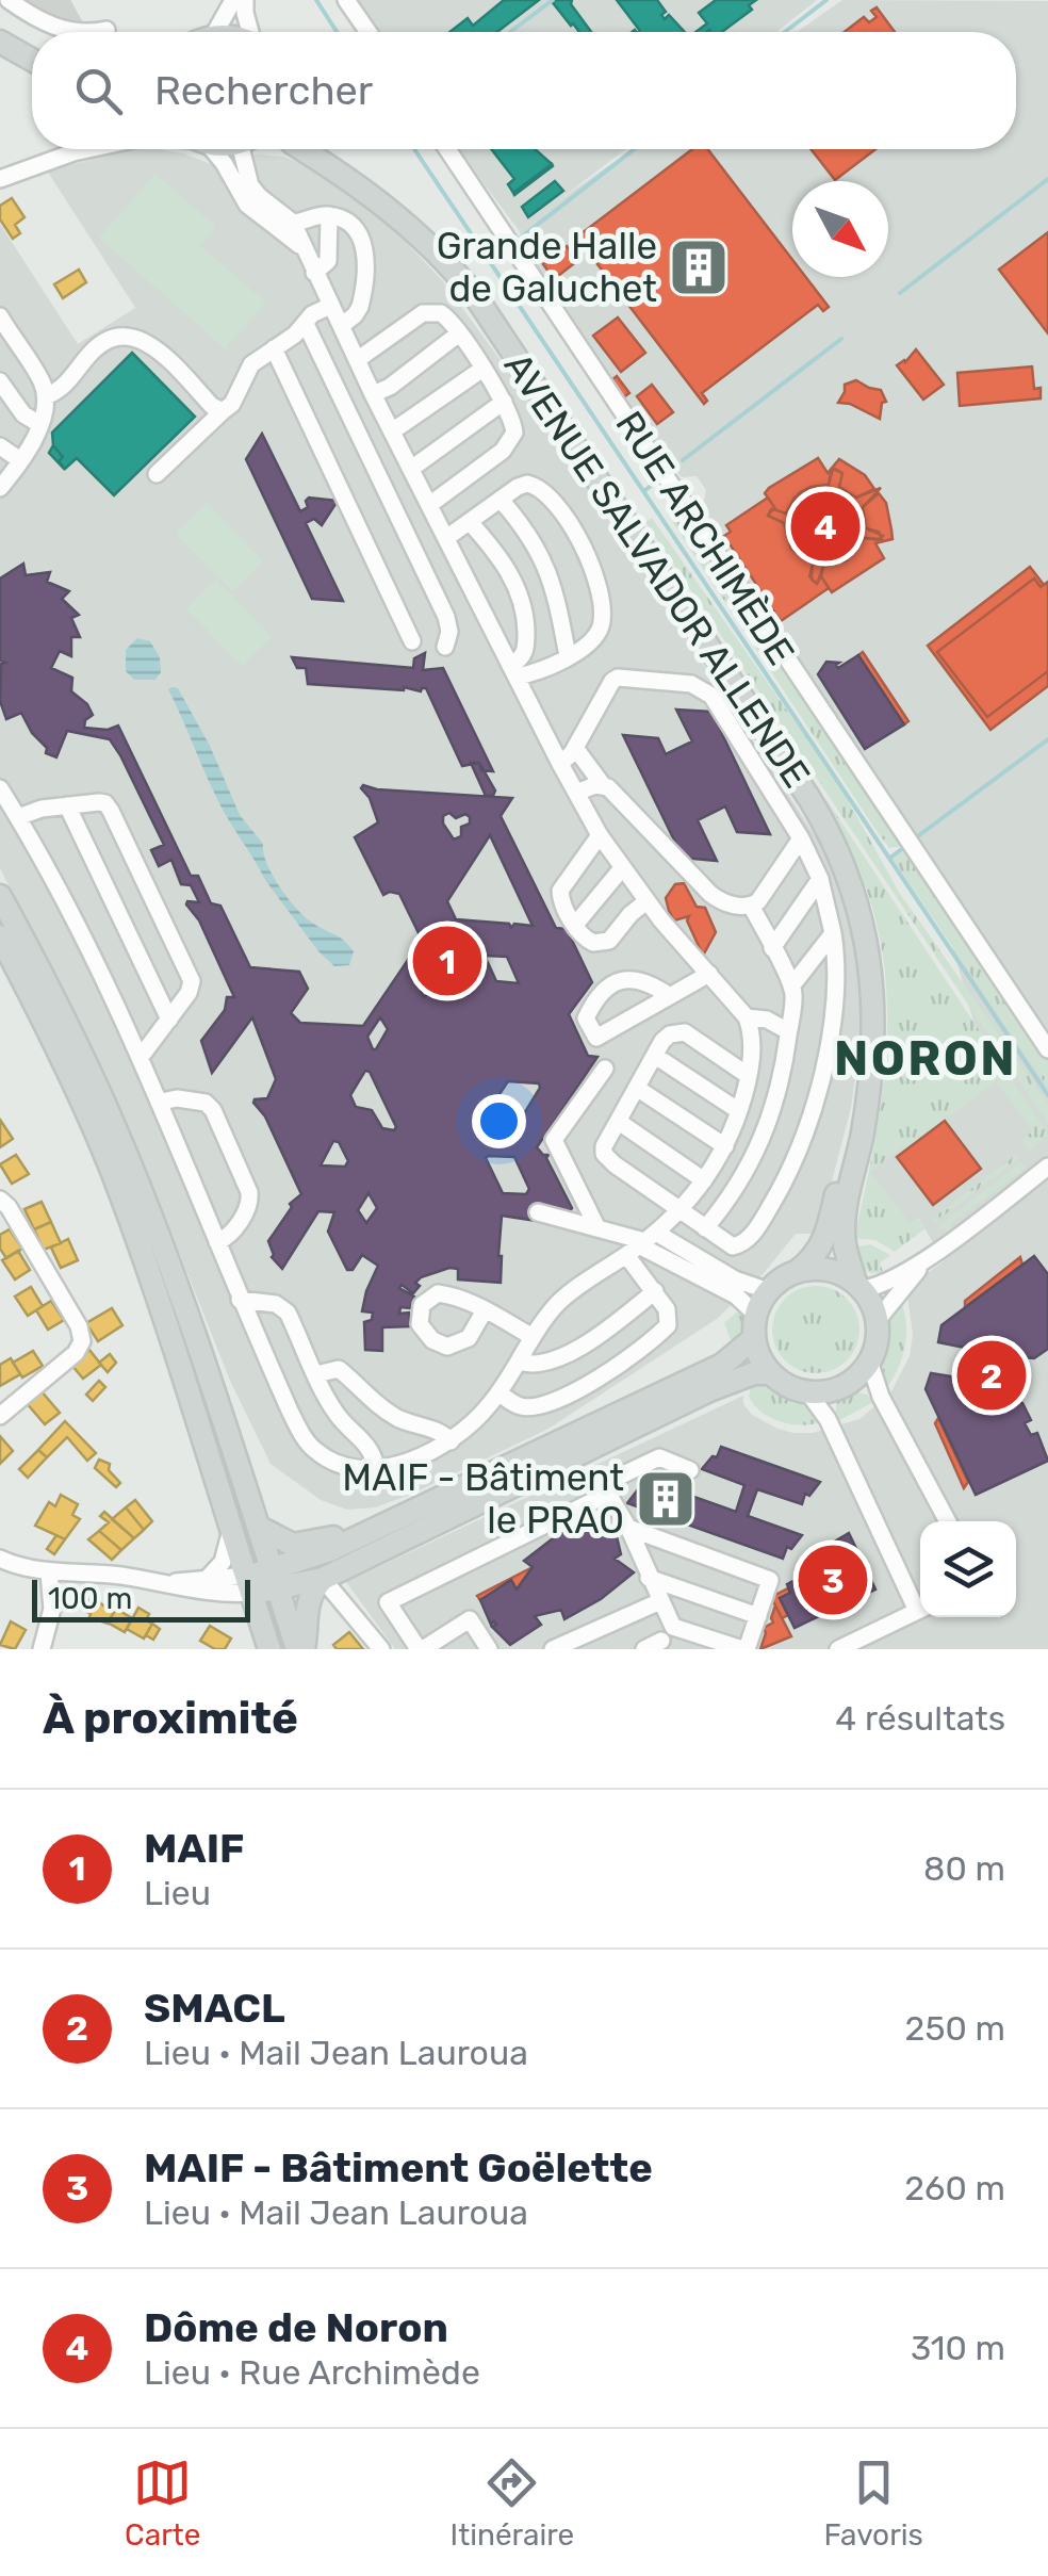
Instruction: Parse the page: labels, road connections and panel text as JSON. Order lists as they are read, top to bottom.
{
  "streets": {
    "main road": ["AVENUE SALVADOR ALLENDE"],
    "street": ["RUE ARCHIMÈDE"]
  },
  "districts": ["NORON"],
  "places": {
    "building": ["Grande Halle de Galuchet", "MAIF - Bâtiment le PRAO"]
  },
  "scale_bar": "100 m",
  "north": "bottom right",
  "page": {
    "search": "Rechercher",
    "pins": [
      "4",
      "1",
      "2",
      "3"
    ],
    "scale": "100 m",
    "heading": ["À proximité", "4 résultats"],
    "list": [
      {
        "mark": "1",
        "name": "MAIF",
        "note": "Lieu",
        "value": "80 m"
      },
      {
        "mark": "2",
        "name": "SMACL",
        "note": "Lieu · Mail Jean Lauroua",
        "value": "250 m"
      },
      {
        "mark": "3",
        "name": "MAIF - Bâtiment Goëlette",
        "note": "Lieu · Mail Jean Lauroua",
        "value": "260 m"
      },
      {
        "mark": "4",
        "name": "Dôme de Noron",
        "note": "Lieu · Rue Archimède",
        "value": "310 m"
      }
    ],
    "nav": ["Carte", "Itinéraire", "Favoris"]
  }
}
